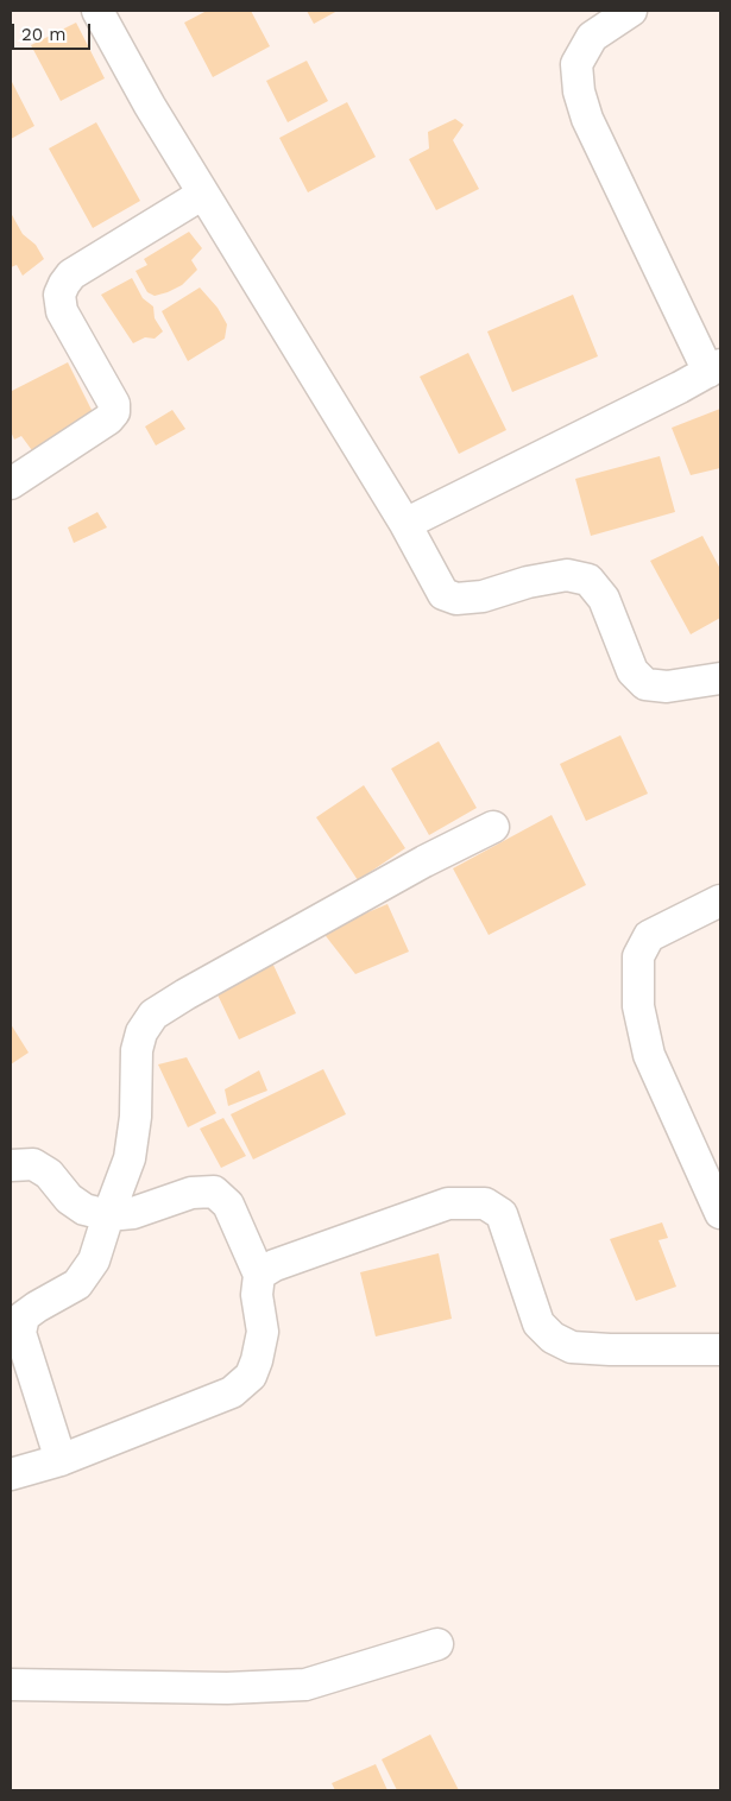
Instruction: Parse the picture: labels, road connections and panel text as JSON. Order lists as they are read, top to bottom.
{
  "scale_bar": "20 m"
}
